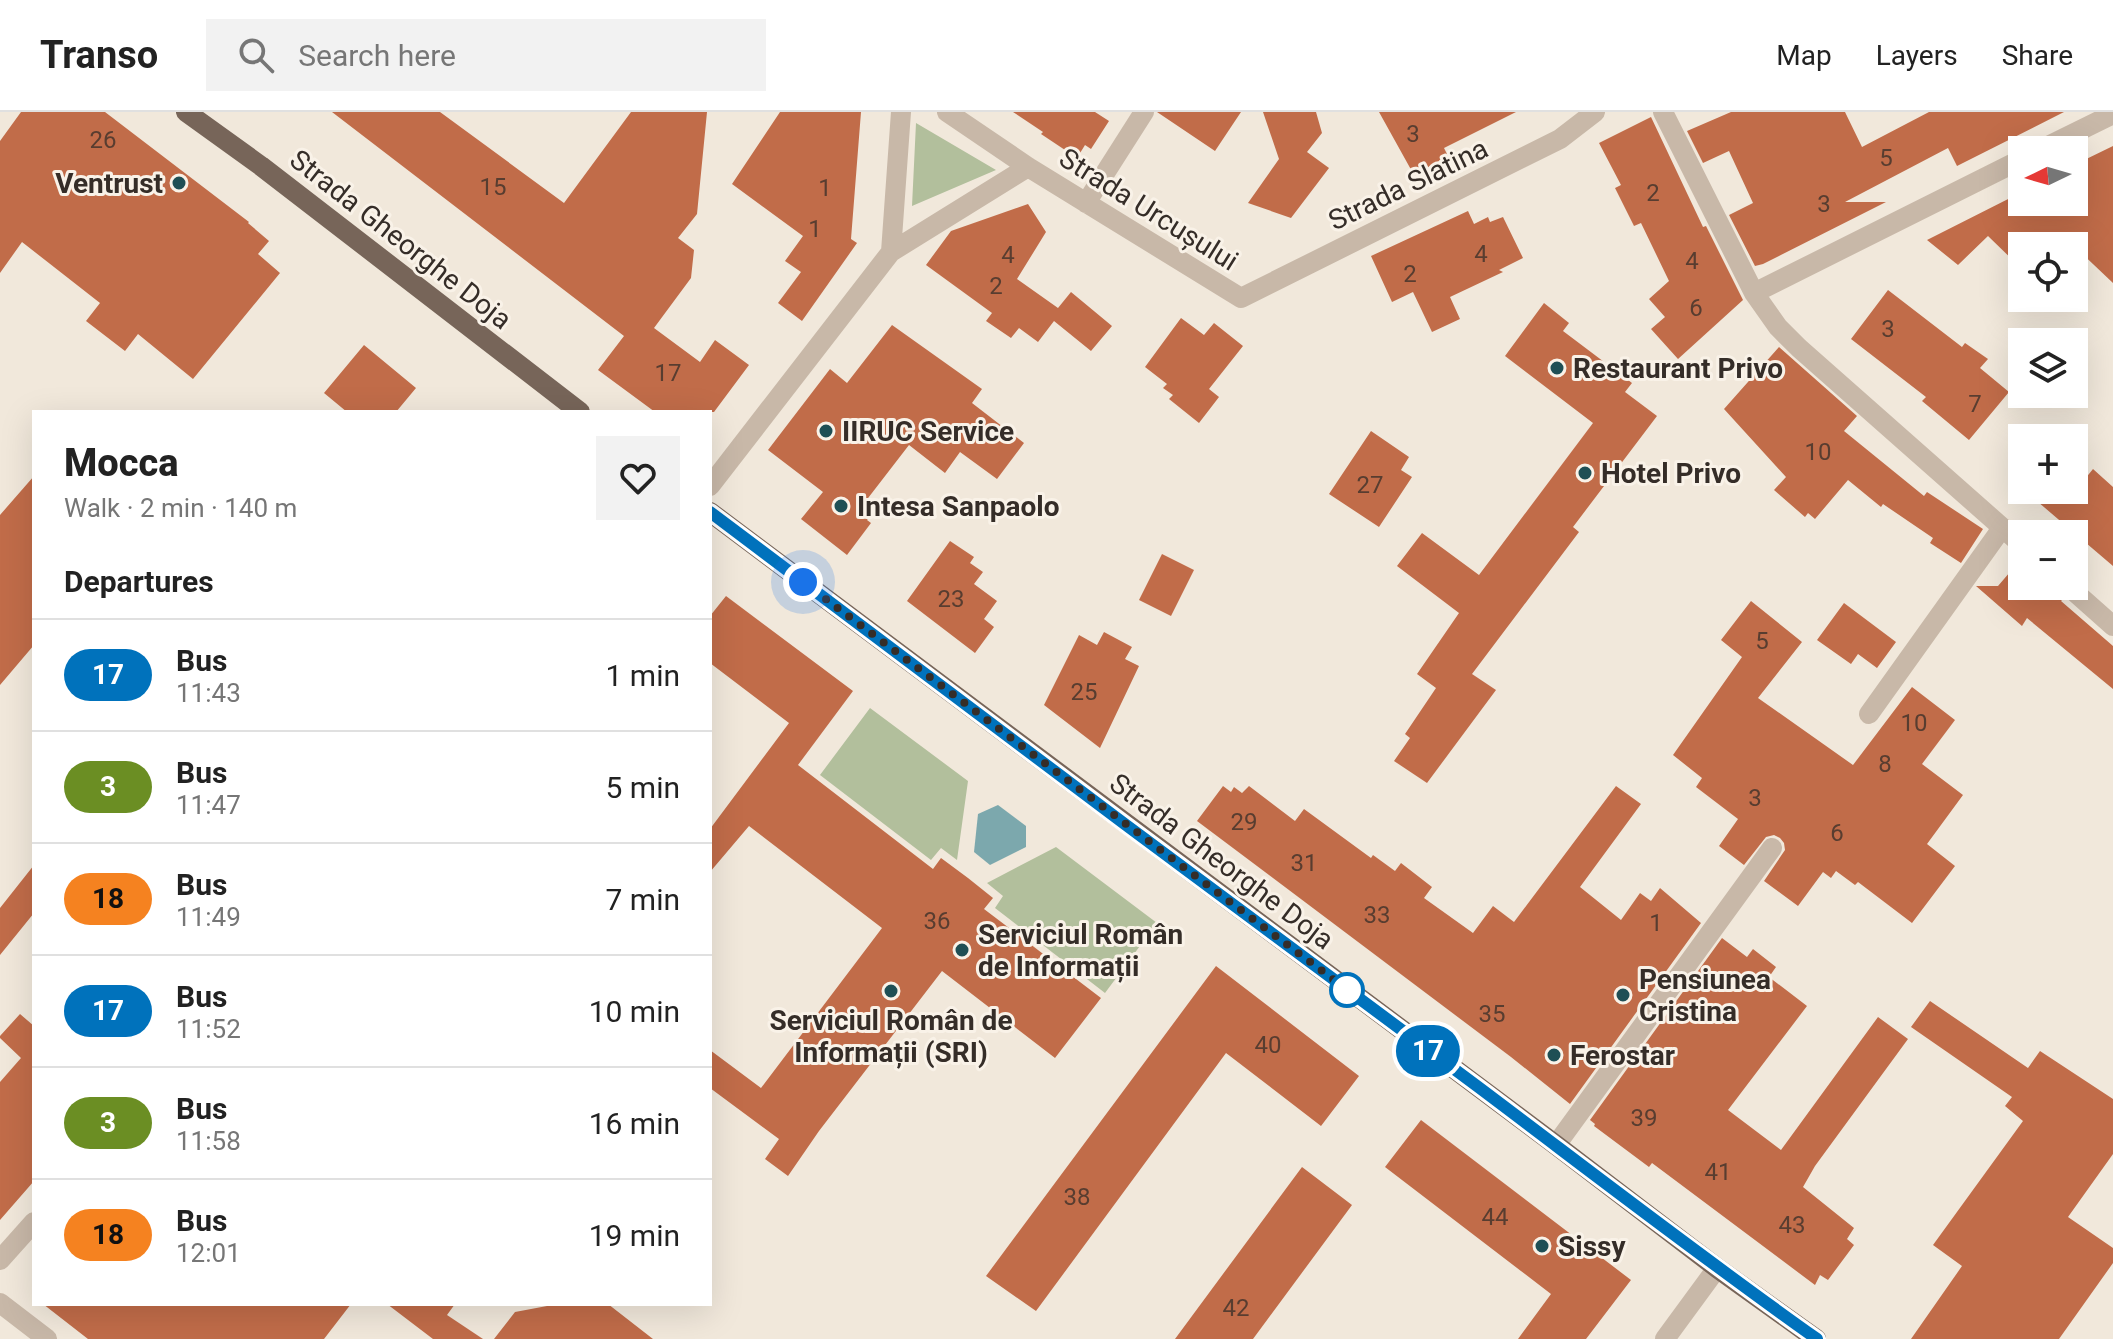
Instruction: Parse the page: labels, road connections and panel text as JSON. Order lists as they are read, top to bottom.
{
  "streets": {
    "main road": ["Strada Gheorghe Doja"],
    "street": ["Strada Slatina", "Strada Urcușului"]
  },
  "crossings": [
    ["Strada Slatina", "Strada Urcușului"]
  ],
  "places": [
    "Ventrust",
    "Restaurant Privo",
    "IIRUC Service",
    "Hotel Privo",
    "Intesa Sanpaolo",
    "Serviciul Român de Informații",
    "Serviciul Român de Informații (SRI)",
    "Pensiunea Cristina",
    "Ferostar",
    "Sissy"
  ],
  "lines": ["bus line 17"],
  "house_numbers": [
    "3",
    "26",
    "5",
    "15",
    "1",
    "2",
    "3",
    "1",
    "4",
    "4",
    "4",
    "2",
    "2",
    "6",
    "3",
    "17",
    "7",
    "10",
    "27",
    "23",
    "5",
    "25",
    "10",
    "8",
    "3",
    "29",
    "6",
    "31",
    "33",
    "36",
    "1",
    "35",
    "40",
    "39",
    "41",
    "38",
    "44",
    "43",
    "42"
  ],
  "north": "left",
  "page": {
    "header": "Transo",
    "search": "Search here",
    "nav": ["Map", "Layers", "Share"],
    "on_map": "17",
    "map_buttons": ["+", "−"],
    "heading": [
      ["Mocca", "Walk · 2 min · 140 m"],
      "Departures"
    ],
    "list": [
      {
        "mark": "17",
        "name": "Bus",
        "note": "11:43",
        "value": "1 min"
      },
      {
        "mark": "3",
        "name": "Bus",
        "note": "11:47",
        "value": "5 min"
      },
      {
        "mark": "18",
        "name": "Bus",
        "note": "11:49",
        "value": "7 min"
      },
      {
        "mark": "17",
        "name": "Bus",
        "note": "11:52",
        "value": "10 min"
      },
      {
        "mark": "3",
        "name": "Bus",
        "note": "11:58",
        "value": "16 min"
      },
      {
        "mark": "18",
        "name": "Bus",
        "note": "12:01",
        "value": "19 min"
      }
    ]
  }
}
